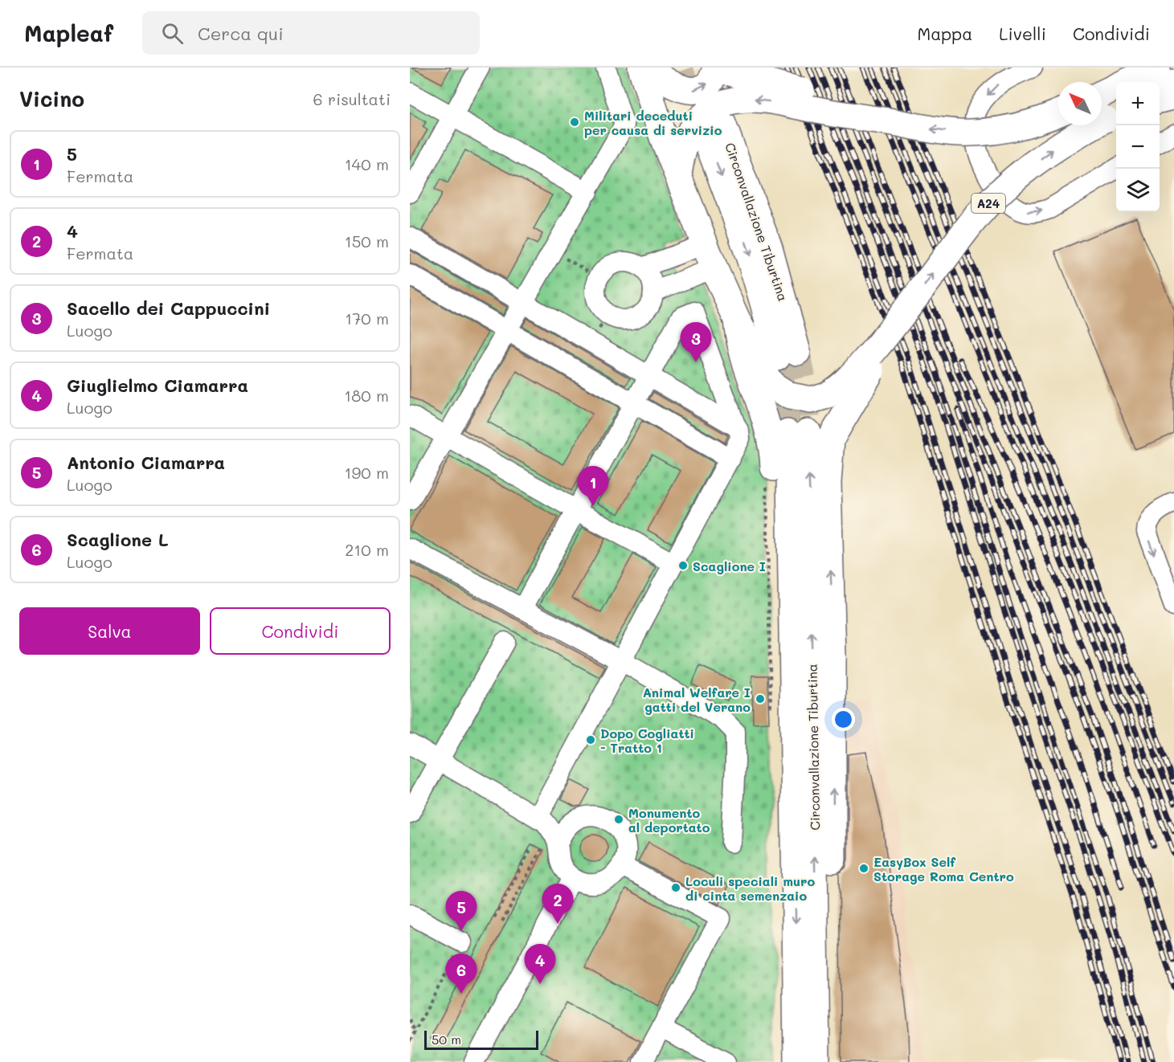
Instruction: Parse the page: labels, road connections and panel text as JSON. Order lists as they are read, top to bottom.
{
  "streets": {
    "highway": ["A24", "Circonvallazione Tiburtina"]
  },
  "places": [
    "Militari deceduti per causa di servizio",
    "Scaglione I",
    "Animal Welfare I gatti del Verano",
    "Dopo Cogliatti - Tratto 1",
    "Monumento al deportato",
    "EasyBox Self Storage Roma Centro",
    "Loculi speciali muro di cinta semenzaio"
  ],
  "scale_bar": "50 m",
  "north": "top left",
  "page": {
    "header": "Mapleaf",
    "search": "Cerca qui",
    "nav": ["Mappa", "Livelli", "Condividi"],
    "heading": ["Vicino", "6 risultati"],
    "map_buttons": ["+", "−"],
    "list": [
      {
        "mark": "1",
        "name": "5",
        "note": "Fermata",
        "value": "140 m"
      },
      {
        "mark": "2",
        "name": "4",
        "note": "Fermata",
        "value": "150 m"
      },
      {
        "mark": "3",
        "name": "Sacello dei Cappuccini",
        "note": "Luogo",
        "value": "170 m"
      },
      {
        "mark": "4",
        "name": "Giuglielmo Ciamarra",
        "note": "Luogo",
        "value": "180 m"
      },
      {
        "mark": "5",
        "name": "Antonio Ciamarra",
        "note": "Luogo",
        "value": "190 m"
      },
      {
        "mark": "6",
        "name": "Scaglione L",
        "note": "Luogo",
        "value": "210 m"
      }
    ],
    "pins": [
      "3",
      "1",
      "2",
      "5",
      "4",
      "6"
    ],
    "buttons": ["Salva", "Condividi"],
    "scale": "50 m"
  }
}
